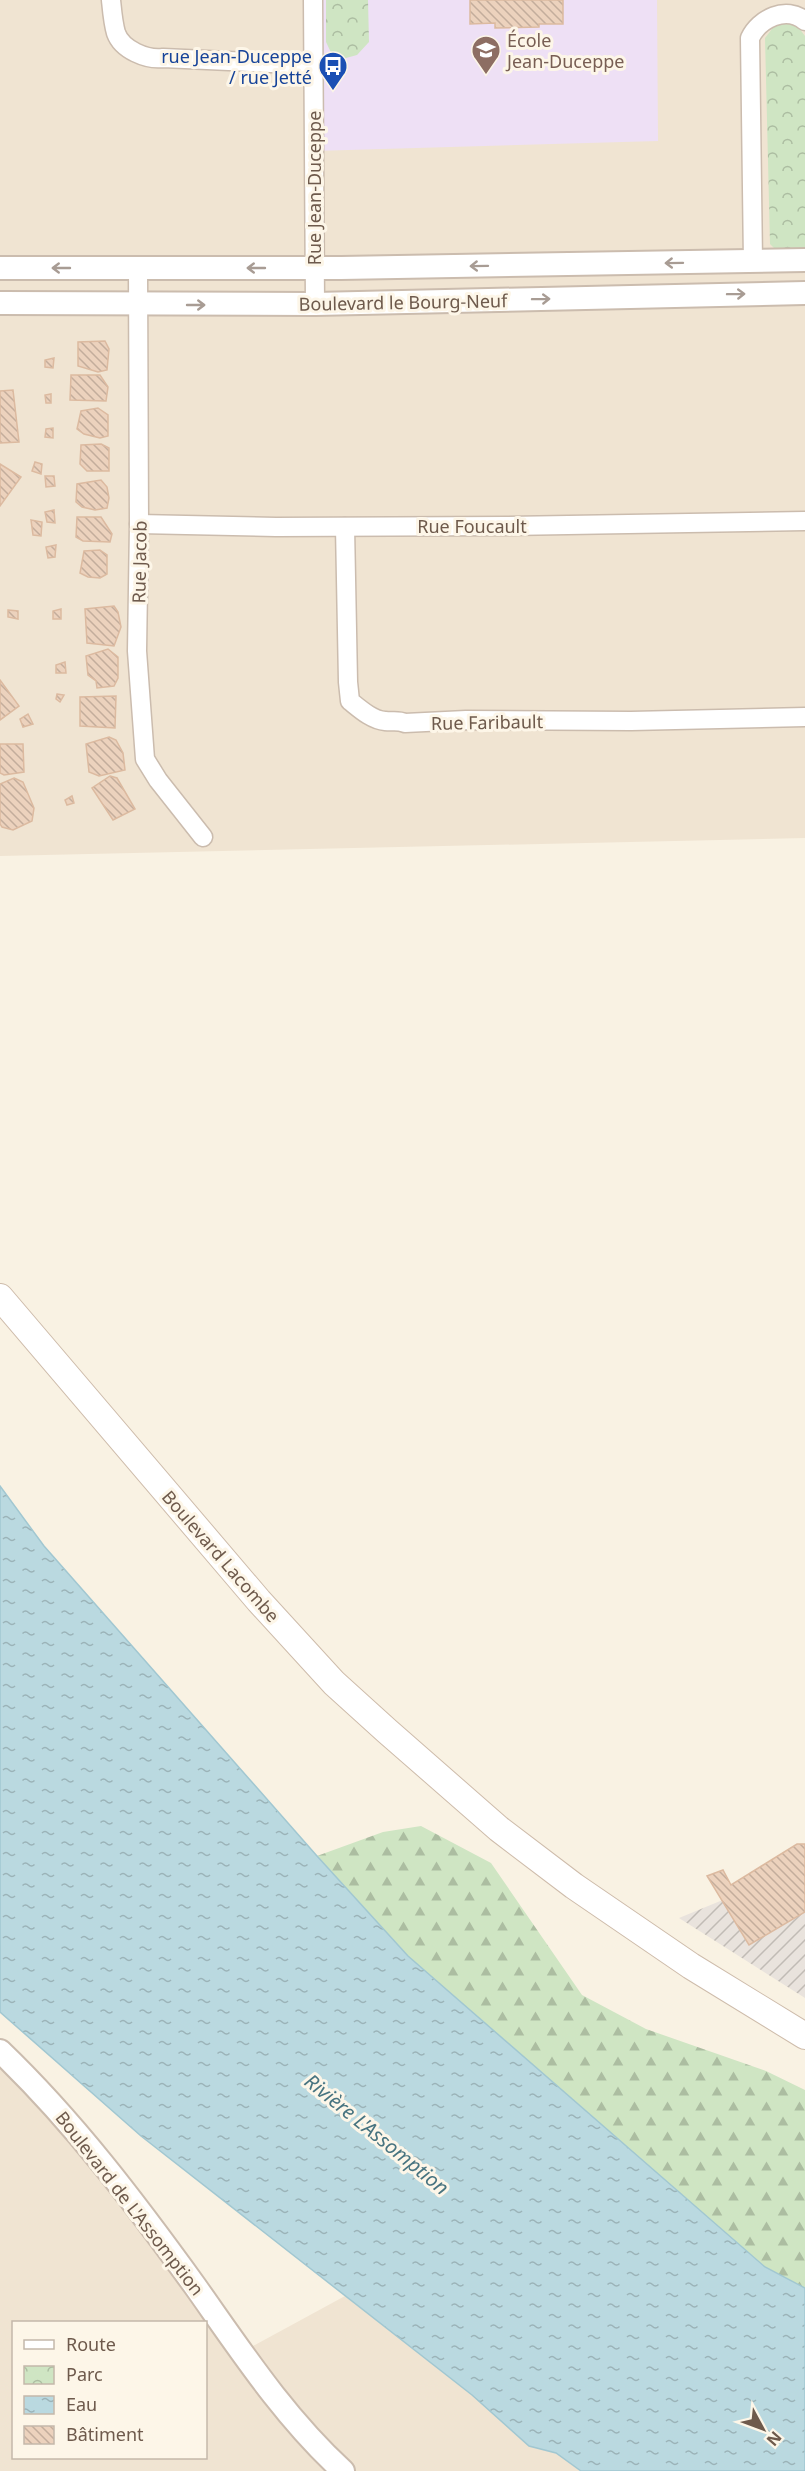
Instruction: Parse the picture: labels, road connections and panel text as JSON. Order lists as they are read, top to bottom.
{
  "streets": {
    "main road": ["Boulevard Lacombe"],
    "street": [
      "Rue Jean-Duceppe",
      "Boulevard le Bourg-Neuf",
      "Rue Foucault",
      "Rue Jacob",
      "Rue Faribault",
      "Boulevard de L'Assomption"
    ]
  },
  "crossings": [
    ["Rue Jean-Duceppe", "Boulevard le Bourg-Neuf"],
    ["Boulevard le Bourg-Neuf", "Rue Jacob"],
    ["Rue Foucault", "Rue Jacob"],
    ["Rue Foucault", "Rue Faribault"]
  ],
  "water": ["Rivière L'Assomption"],
  "places": {
    "school or university": ["École Jean-Duceppe"],
    "bus stop": ["rue Jean-Duceppe / rue Jetté"]
  },
  "legend": [
    "Route",
    "Parc",
    "Eau",
    "Bâtiment"
  ],
  "north": "bottom right"
}
